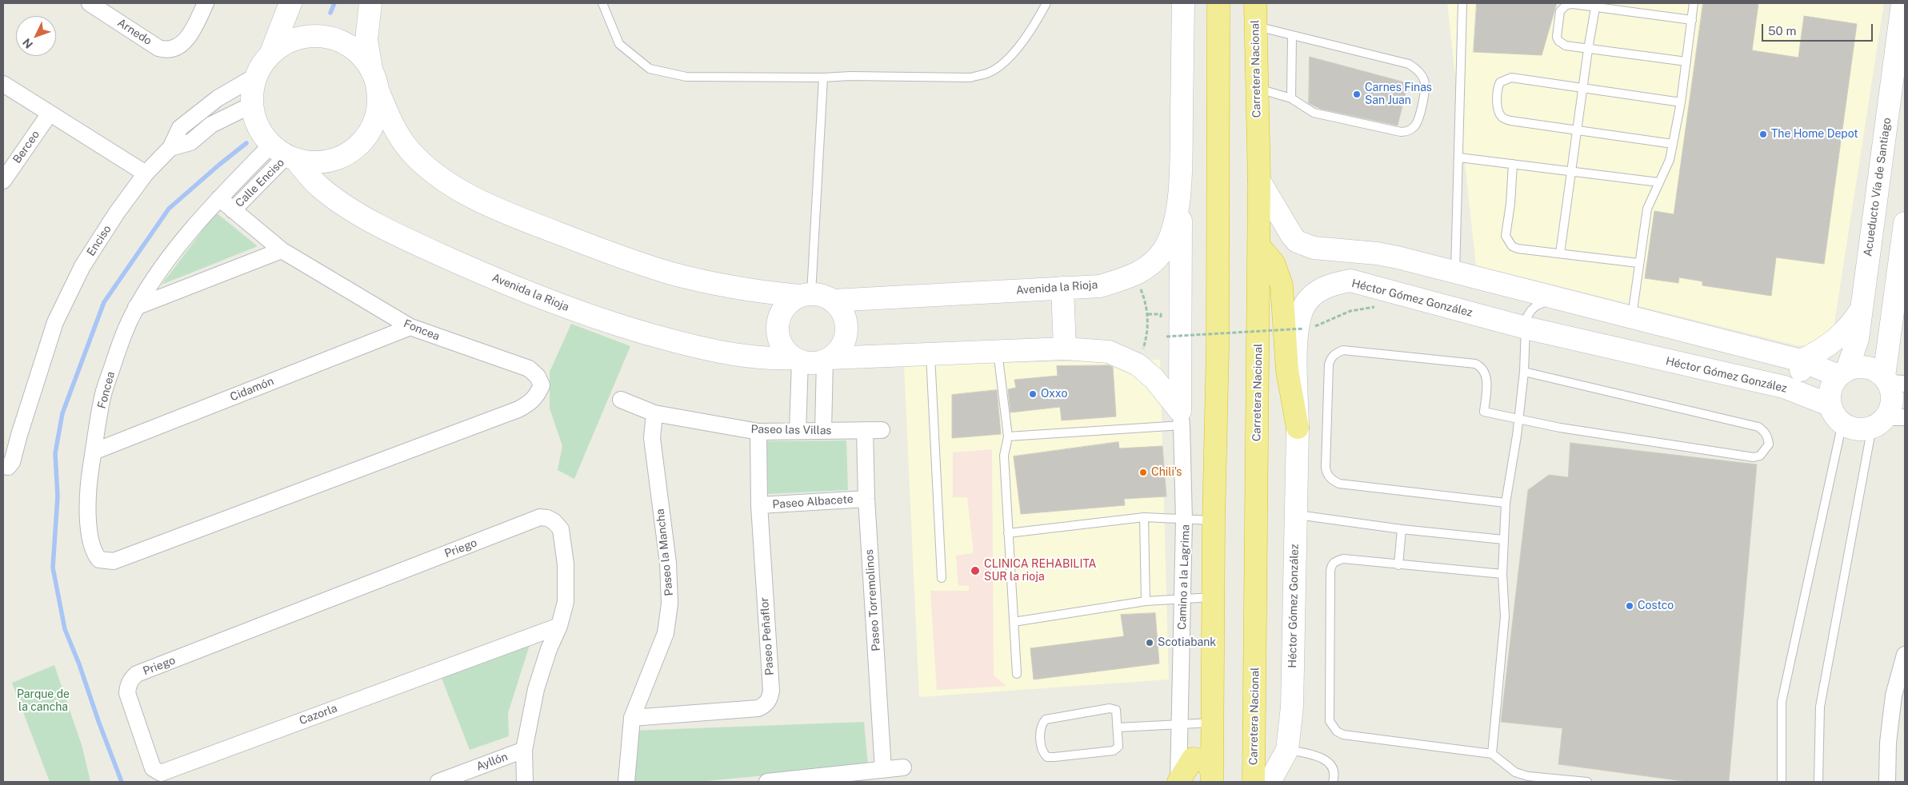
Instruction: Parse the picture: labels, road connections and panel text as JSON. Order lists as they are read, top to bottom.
{
  "streets": {
    "highway": ["Carretera Nacional"],
    "street": [
      "Arnedo",
      "Berceo",
      "Calle Enciso",
      "Acueducto Vía de Santiago",
      "Enciso",
      "Avenida la Rioja",
      "Héctor Gómez González",
      "Foncea",
      "Cidamón",
      "Paseo las Villas",
      "Paseo Albacete",
      "Priego",
      "Paseo la Mancha",
      "Camino a la Lagrima",
      "Paseo Torremolinos",
      "Paseo Peñaflor",
      "Cazorla",
      "Ayllón"
    ]
  },
  "crossings": [
    ["Calle Enciso", "Avenida la Rioja"],
    ["Calle Enciso", "Foncea"],
    ["Acueducto Vía de Santiago", "Héctor Gómez González"],
    ["Foncea", "Cidamón"],
    ["Paseo las Villas", "Paseo la Mancha"],
    ["Paseo las Villas", "Paseo Torremolinos"],
    ["Paseo las Villas", "Paseo Peñaflor"],
    ["Paseo Albacete", "Paseo Torremolinos"],
    ["Paseo Albacete", "Paseo Peñaflor"],
    ["Priego", "Cazorla"],
    ["Priego", "Ayllón"],
    ["Paseo la Mancha", "Paseo Peñaflor"]
  ],
  "parks": ["Parque de la cancha"],
  "places": [
    "Carnes Finas San Juan",
    "The Home Depot",
    "Oxxo",
    "Chili's",
    "CLINICA REHABILITA SUR la rioja",
    "Costco",
    "Scotiabank"
  ],
  "scale_bar": "50 m",
  "north": "bottom left"
}
